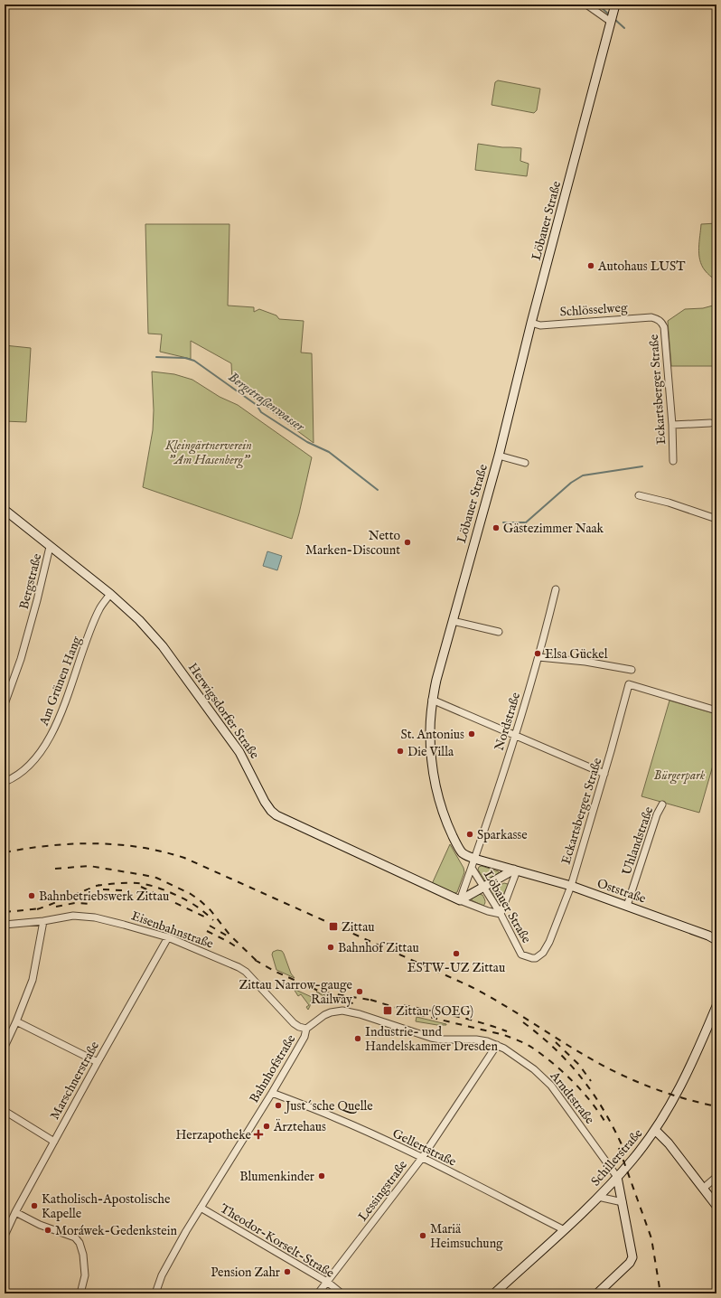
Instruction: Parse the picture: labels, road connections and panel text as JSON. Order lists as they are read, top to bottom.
{
  "streets": {
    "main road": [
      "Löbauer Straße",
      "Herwigsdorfer Straße",
      "Oststraße",
      "Schillerstraße"
    ],
    "street": [
      "Schlösselweg",
      "Eckartsberger Straße",
      "Bergstraße",
      "Am Grünen Hang",
      "Nordstraße",
      "Uhlandstraße",
      "Eisenbahnstraße",
      "Bahnhofstraße",
      "Marschnerstraße",
      "Arndtstraße",
      "Gellertstraße",
      "Lessingstraße",
      "Theodor-Korselt-Straße"
    ]
  },
  "crossings": [
    ["Löbauer Straße", "Schlösselweg"],
    ["Löbauer Straße", "Eckartsberger Straße"],
    ["Löbauer Straße", "Nordstraße"],
    ["Löbauer Straße", "Oststraße"],
    ["Schlösselweg", "Eckartsberger Straße"],
    ["Eckartsberger Straße", "Oststraße"],
    ["Bergstraße", "Herwigsdorfer Straße"],
    ["Am Grünen Hang", "Herwigsdorfer Straße"],
    ["Nordstraße", "Oststraße"],
    ["Uhlandstraße", "Oststraße"],
    ["Eisenbahnstraße", "Bahnhofstraße"],
    ["Eisenbahnstraße", "Marschnerstraße"],
    ["Bahnhofstraße", "Arndtstraße"],
    ["Bahnhofstraße", "Gellertstraße"],
    ["Bahnhofstraße", "Lessingstraße"],
    ["Bahnhofstraße", "Theodor-Korselt-Straße"],
    ["Arndtstraße", "Schillerstraße"],
    ["Arndtstraße", "Lessingstraße"],
    ["Gellertstraße", "Schillerstraße"],
    ["Gellertstraße", "Lessingstraße"],
    ["Lessingstraße", "Theodor-Korselt-Straße"]
  ],
  "water": ["Bergstraßenwasser"],
  "parks": ["Kleingärtnerverein \"Am Hasenberg\"", "Bürgerpark"],
  "places": {
    "other": [
      "Autohaus LUST",
      "Gästezimmer Naak",
      "Netto Marken-Discount",
      "Elsa Gückel",
      "St. Antonius",
      "Die Villa",
      "Sparkasse",
      "Bahnbetriebswerk Zittau",
      "Bahnhof Zittau",
      "ESTW-UZ Zittau",
      "Zittau Narrow-gauge Railway",
      "Industrie- und Handelskammer Dresden",
      "Just´sche Quelle",
      "Ärztehaus",
      "Blumenkinder",
      "Katholisch-Apostolische Kapelle",
      "Moráwek-Gedenkstein",
      "Mariä Heimsuchung",
      "Pension Zahr"
    ],
    "transit": ["Zittau", "Zittau (SOEG)"],
    "health": ["Herzapotheke"]
  }
}
